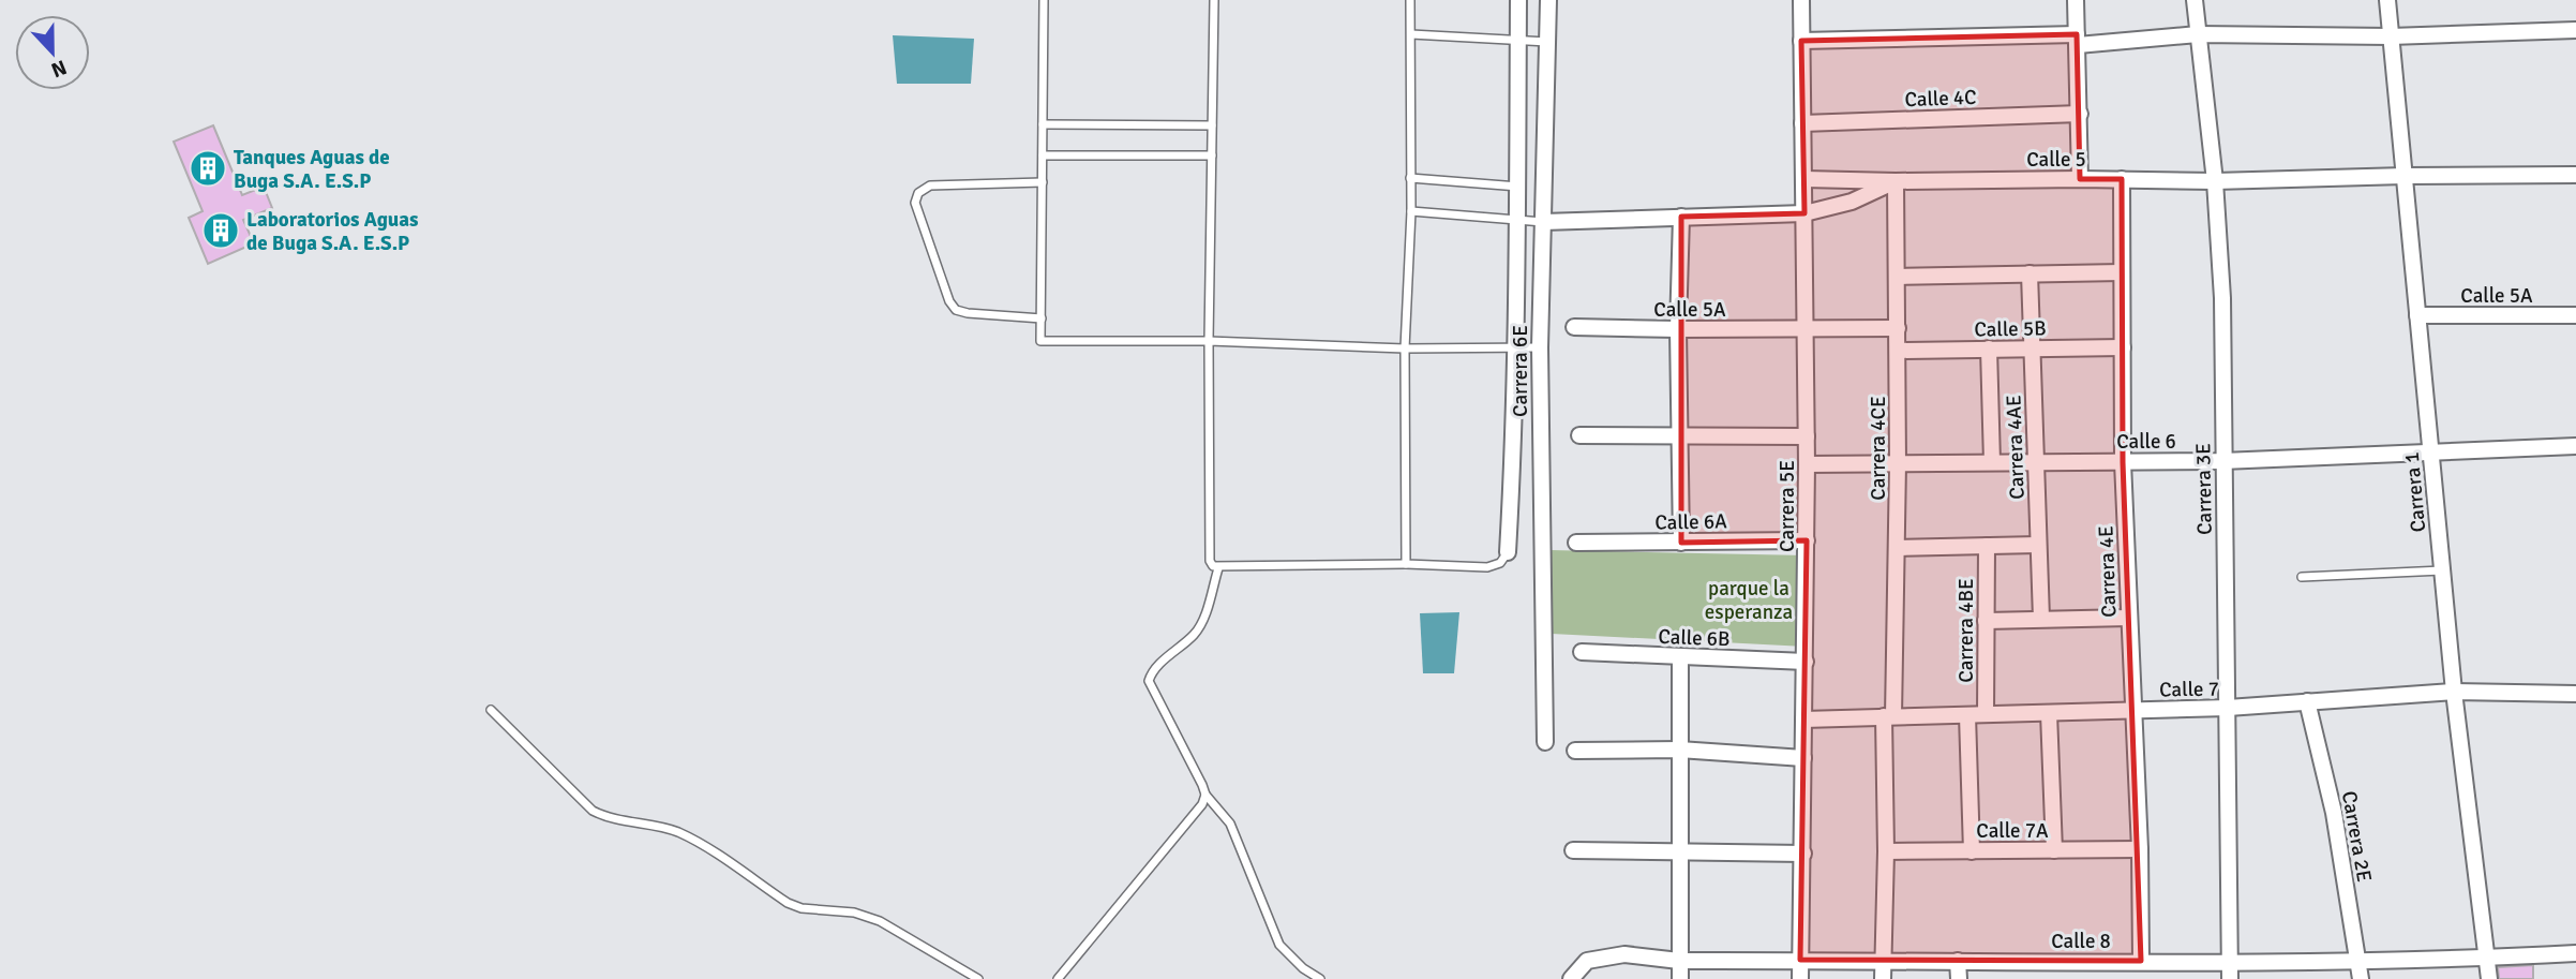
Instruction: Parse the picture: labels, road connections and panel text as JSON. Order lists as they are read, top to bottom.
{
  "streets": {
    "street": [
      "Calle 4C",
      "Calle 5",
      "Calle 5A",
      "Calle 5B",
      "Carrera 6E",
      "Calle 6",
      "Carrera 4AE",
      "Carrera 4CE",
      "Carrera 3E",
      "Carrera 1",
      "Carrera 5E",
      "Calle 6A",
      "Carrera 4E",
      "Carrera 4BE",
      "Calle 6B",
      "Calle 7",
      "Calle 7A",
      "Carrera 2E",
      "Calle 8"
    ]
  },
  "crossings": [
    ["Calle 4C", "Carrera 5E"],
    ["Calle 5", "Carrera 6E"],
    ["Calle 5", "Carrera 4CE"],
    ["Calle 5", "Carrera 3E"],
    ["Calle 5", "Carrera 1"],
    ["Calle 5", "Carrera 5E"],
    ["Calle 5", "Carrera 4E"],
    ["Calle 5A", "Carrera 4CE"],
    ["Calle 5A", "Carrera 1"],
    ["Calle 5A", "Carrera 5E"],
    ["Calle 5B", "Carrera 4AE"],
    ["Calle 5B", "Carrera 4CE"],
    ["Calle 5B", "Carrera 4E"],
    ["Calle 6", "Carrera 4AE"],
    ["Calle 6", "Carrera 4CE"],
    ["Calle 6", "Carrera 3E"],
    ["Calle 6", "Carrera 1"],
    ["Calle 6", "Carrera 5E"],
    ["Calle 6", "Carrera 4E"],
    ["Carrera 4CE", "Calle 7"],
    ["Carrera 4CE", "Calle 7A"],
    ["Carrera 4CE", "Calle 8"],
    ["Carrera 3E", "Calle 7"],
    ["Carrera 3E", "Calle 8"],
    ["Carrera 1", "Calle 7"],
    ["Carrera 1", "Calle 8"],
    ["Carrera 5E", "Calle 6A"],
    ["Carrera 5E", "Calle 6B"],
    ["Carrera 5E", "Calle 7"],
    ["Carrera 5E", "Calle 8"],
    ["Carrera 4E", "Calle 7"],
    ["Carrera 4E", "Calle 7A"],
    ["Carrera 4E", "Calle 8"],
    ["Carrera 4BE", "Calle 7"],
    ["Calle 7", "Carrera 2E"],
    ["Carrera 2E", "Calle 8"]
  ],
  "parks": ["parque la esperanza"],
  "places": {
    "building": ["Tanques Aguas de Buga S.A. E.S.P", "Laboratorios Aguas de Buga S.A. E.S.P"]
  },
  "north": "bottom"
}
